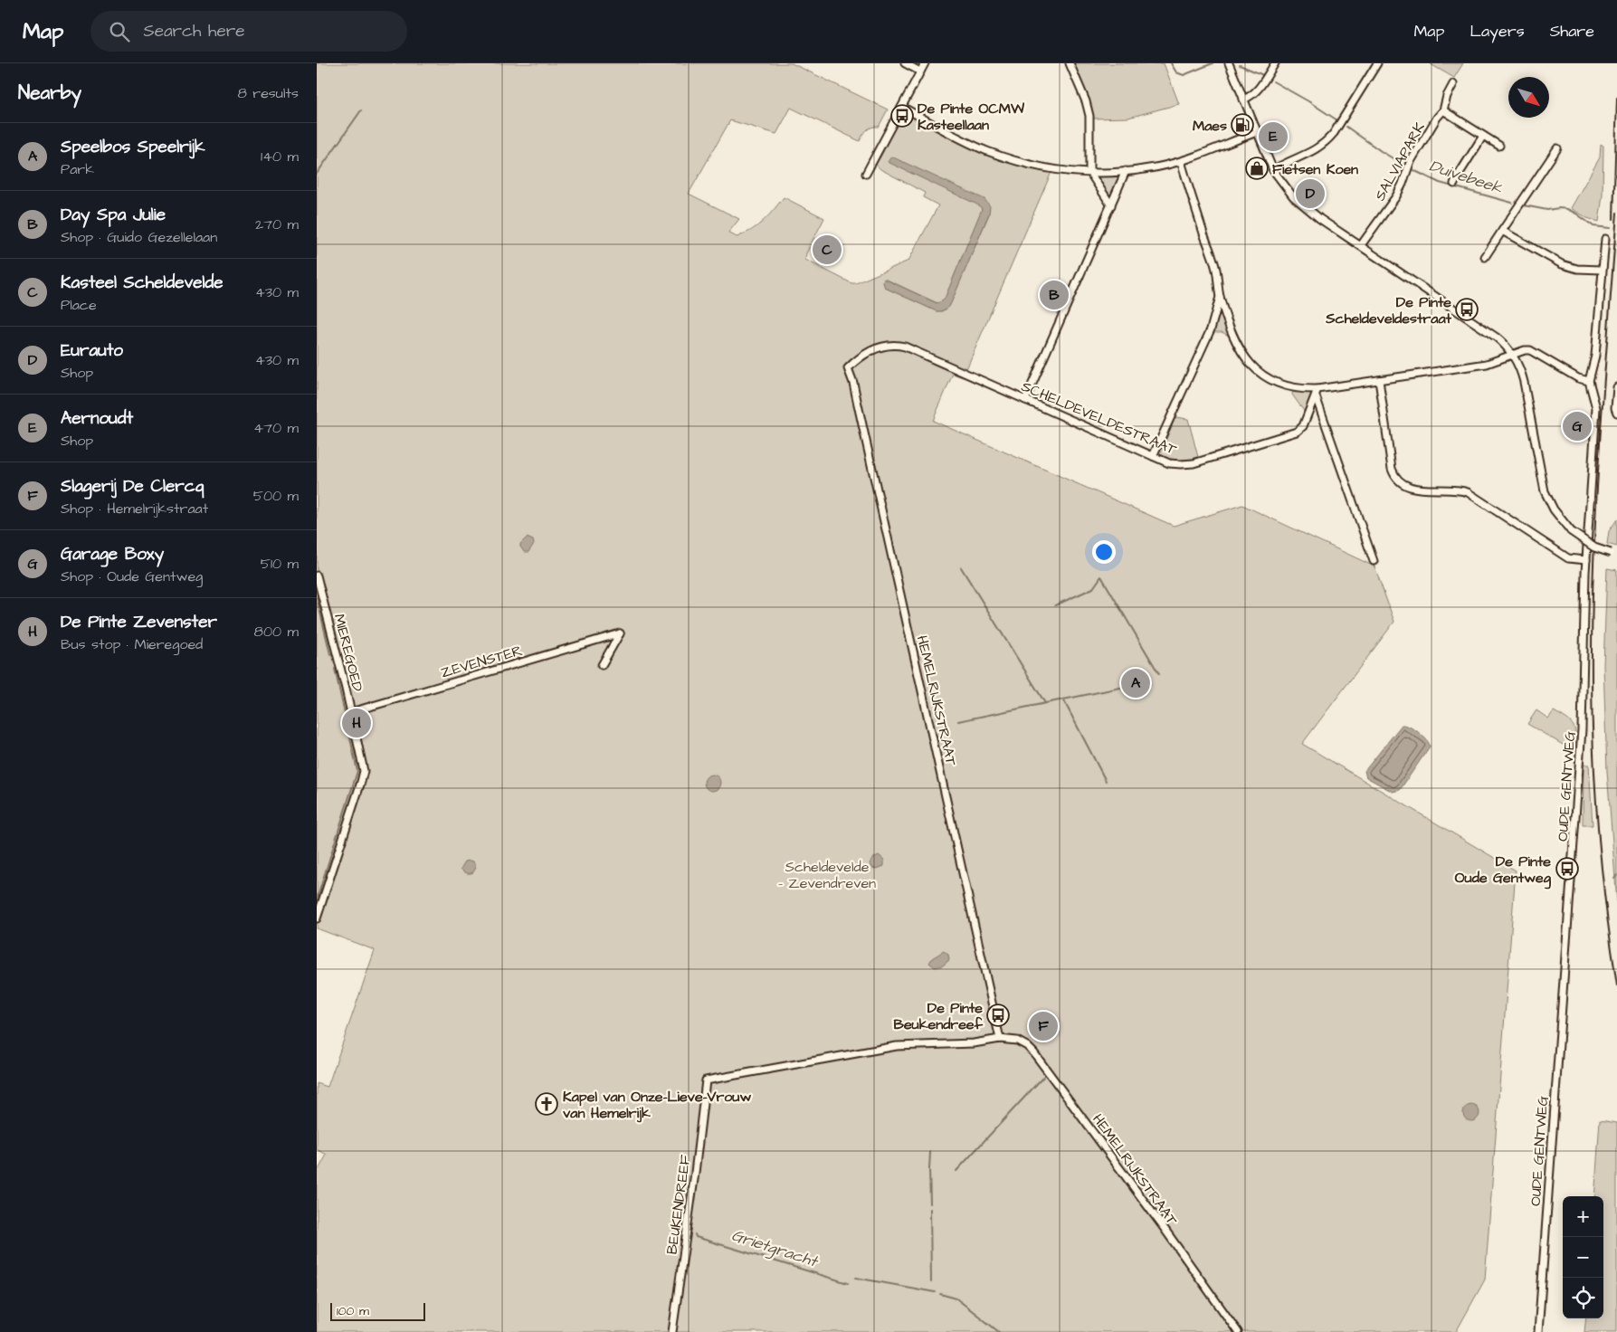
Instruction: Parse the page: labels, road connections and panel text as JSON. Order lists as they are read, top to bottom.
{
  "streets": {
    "street": [
      "SALVIAPARK",
      "SCHELDEVELDESTRAAT",
      "MIEREGOED",
      "ZEVENSTER",
      "HEMELRIJKSTRAAT",
      "OUDE GENTWEG",
      "BEUKENDREEF"
    ]
  },
  "crossings": [
    ["SCHELDEVELDESTRAAT", "HEMELRIJKSTRAAT"],
    ["MIEREGOED", "ZEVENSTER"],
    ["HEMELRIJKSTRAAT", "BEUKENDREEF"]
  ],
  "water": ["Duivebeek", "Grietgracht"],
  "parks": ["Scheldevelde - Zevendreven"],
  "places": {
    "bus stop": [
      "De Pinte OCMW Kasteellaan",
      "De Pinte Scheldeveldestraat",
      "De Pinte Oude Gentweg",
      "De Pinte Beukendreef"
    ],
    "fuel station": ["Maes"],
    "shop": ["Fietsen Koen"],
    "church": ["Kapel van Onze-Lieve-Vrouw van Hemelrijk"]
  },
  "scale_bar": "100 m",
  "north": "bottom right",
  "page": {
    "header": "Map",
    "search": "Search here",
    "nav": ["Map", "Layers", "Share"],
    "heading": ["Nearby", "8 results"],
    "pins": [
      "E",
      "D",
      "C",
      "B",
      "G",
      "A",
      "H",
      "F"
    ],
    "list": [
      {
        "mark": "A",
        "name": "Speelbos Speelrijk",
        "note": "Park",
        "value": "140 m"
      },
      {
        "mark": "B",
        "name": "Day Spa Julie",
        "note": "Shop · Guido Gezellelaan",
        "value": "270 m"
      },
      {
        "mark": "C",
        "name": "Kasteel Scheldevelde",
        "note": "Place",
        "value": "430 m"
      },
      {
        "mark": "D",
        "name": "Eurauto",
        "note": "Shop",
        "value": "430 m"
      },
      {
        "mark": "E",
        "name": "Aernoudt",
        "note": "Shop",
        "value": "470 m"
      },
      {
        "mark": "F",
        "name": "Slagerij De Clercq",
        "note": "Shop · Hemelrijkstraat",
        "value": "500 m"
      },
      {
        "mark": "G",
        "name": "Garage Boxy",
        "note": "Shop · Oude Gentweg",
        "value": "510 m"
      },
      {
        "mark": "H",
        "name": "De Pinte Zevenster",
        "note": "Bus stop · Mieregoed",
        "value": "800 m"
      }
    ],
    "map_buttons": ["+", "−"],
    "scale": "100 m"
  }
}
